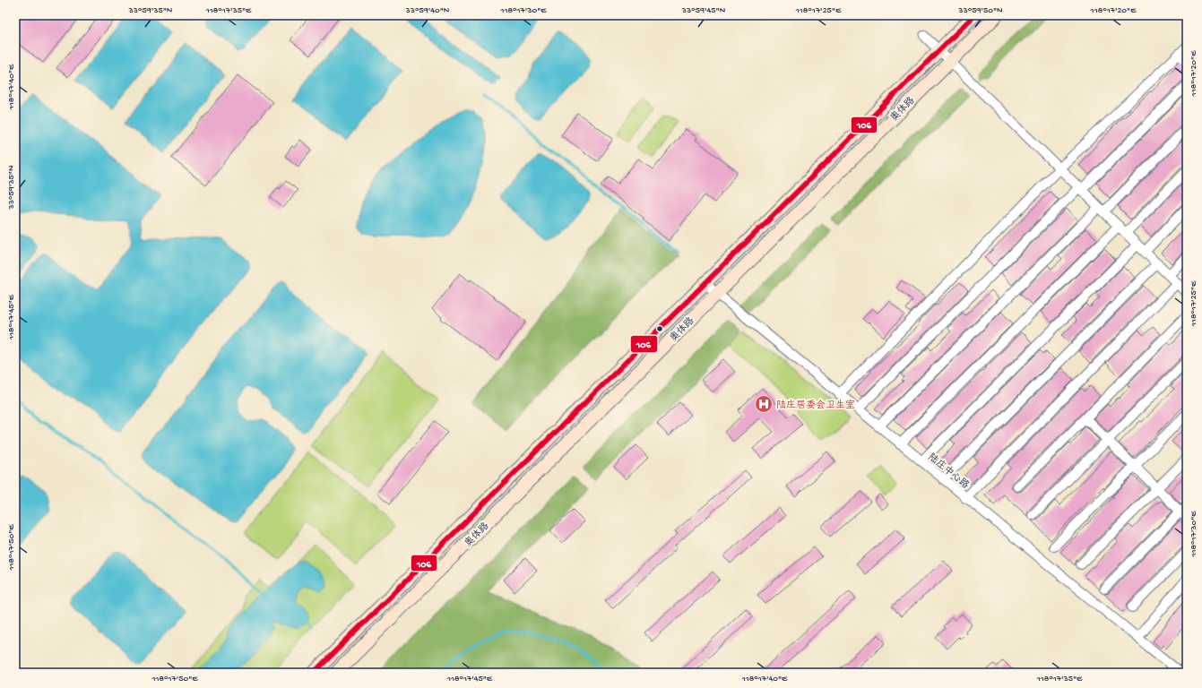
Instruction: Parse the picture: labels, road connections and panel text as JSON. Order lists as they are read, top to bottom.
{
  "streets": {
    "main road": ["奥体路"],
    "street": ["陆庄中心路"]
  },
  "crossings": [
    ["奥体路", "陆庄中心路"]
  ],
  "places": {
    "hospital": ["陆庄居委会卫生室"]
  },
  "lines": ["transit line 106"],
  "coordinates": [
    "33°59'35\"N",
    "118°17'35\"E",
    "33°59'40\"N",
    "118°17'30\"E",
    "33°59'45\"N",
    "118°17'25\"E",
    "33°59'50\"N",
    "118°17'20\"E",
    "118°17'40\"E",
    "118°17'45\"E",
    "118°17'50\"E"
  ]
}
